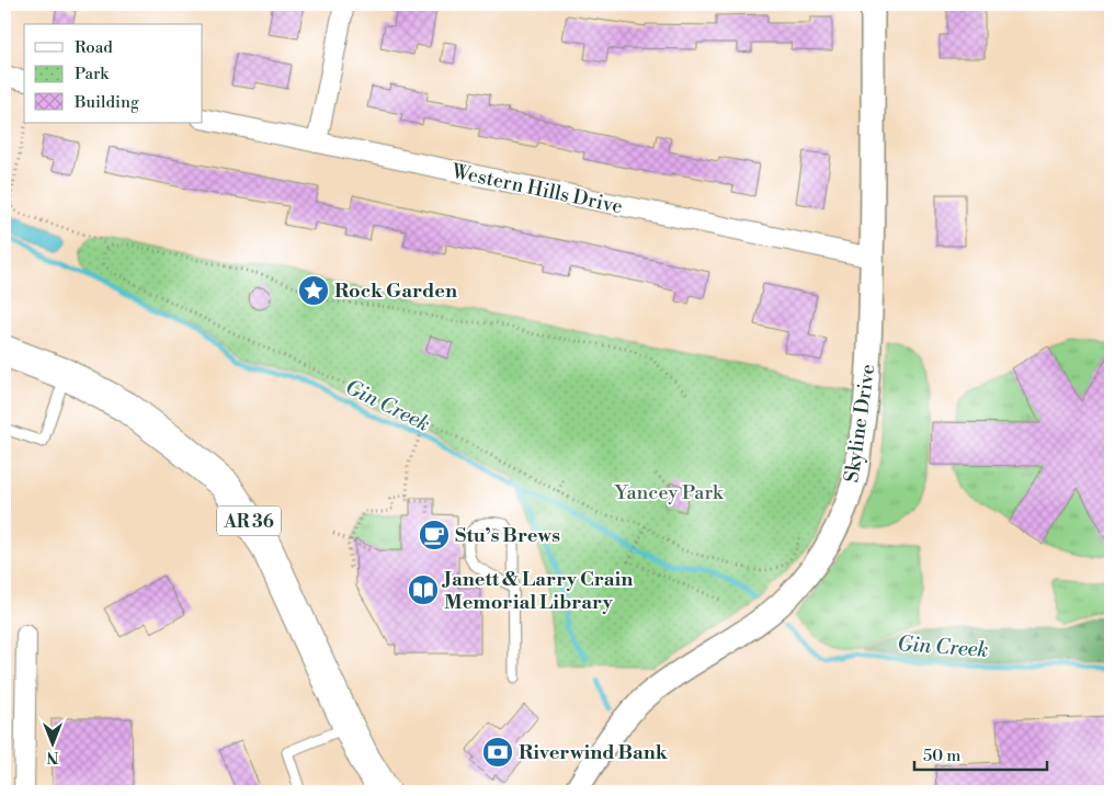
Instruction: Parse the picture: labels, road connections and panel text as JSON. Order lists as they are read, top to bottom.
{
  "streets": {
    "main road": ["AR 36"],
    "street": ["Western Hills Drive", "Skyline Drive"]
  },
  "crossings": [
    ["Western Hills Drive", "Skyline Drive"]
  ],
  "water": ["Gin Creek"],
  "parks": ["Yancey Park"],
  "places": {
    "place": ["Rock Garden"],
    "cafe": ["Stu’s Brews"],
    "library": ["Janett & Larry Crain Memorial Library"],
    "bank": ["Riverwind Bank"]
  },
  "legend": ["Road", "Park", "Building"],
  "scale_bar": "50 m",
  "north": "bottom"
}
